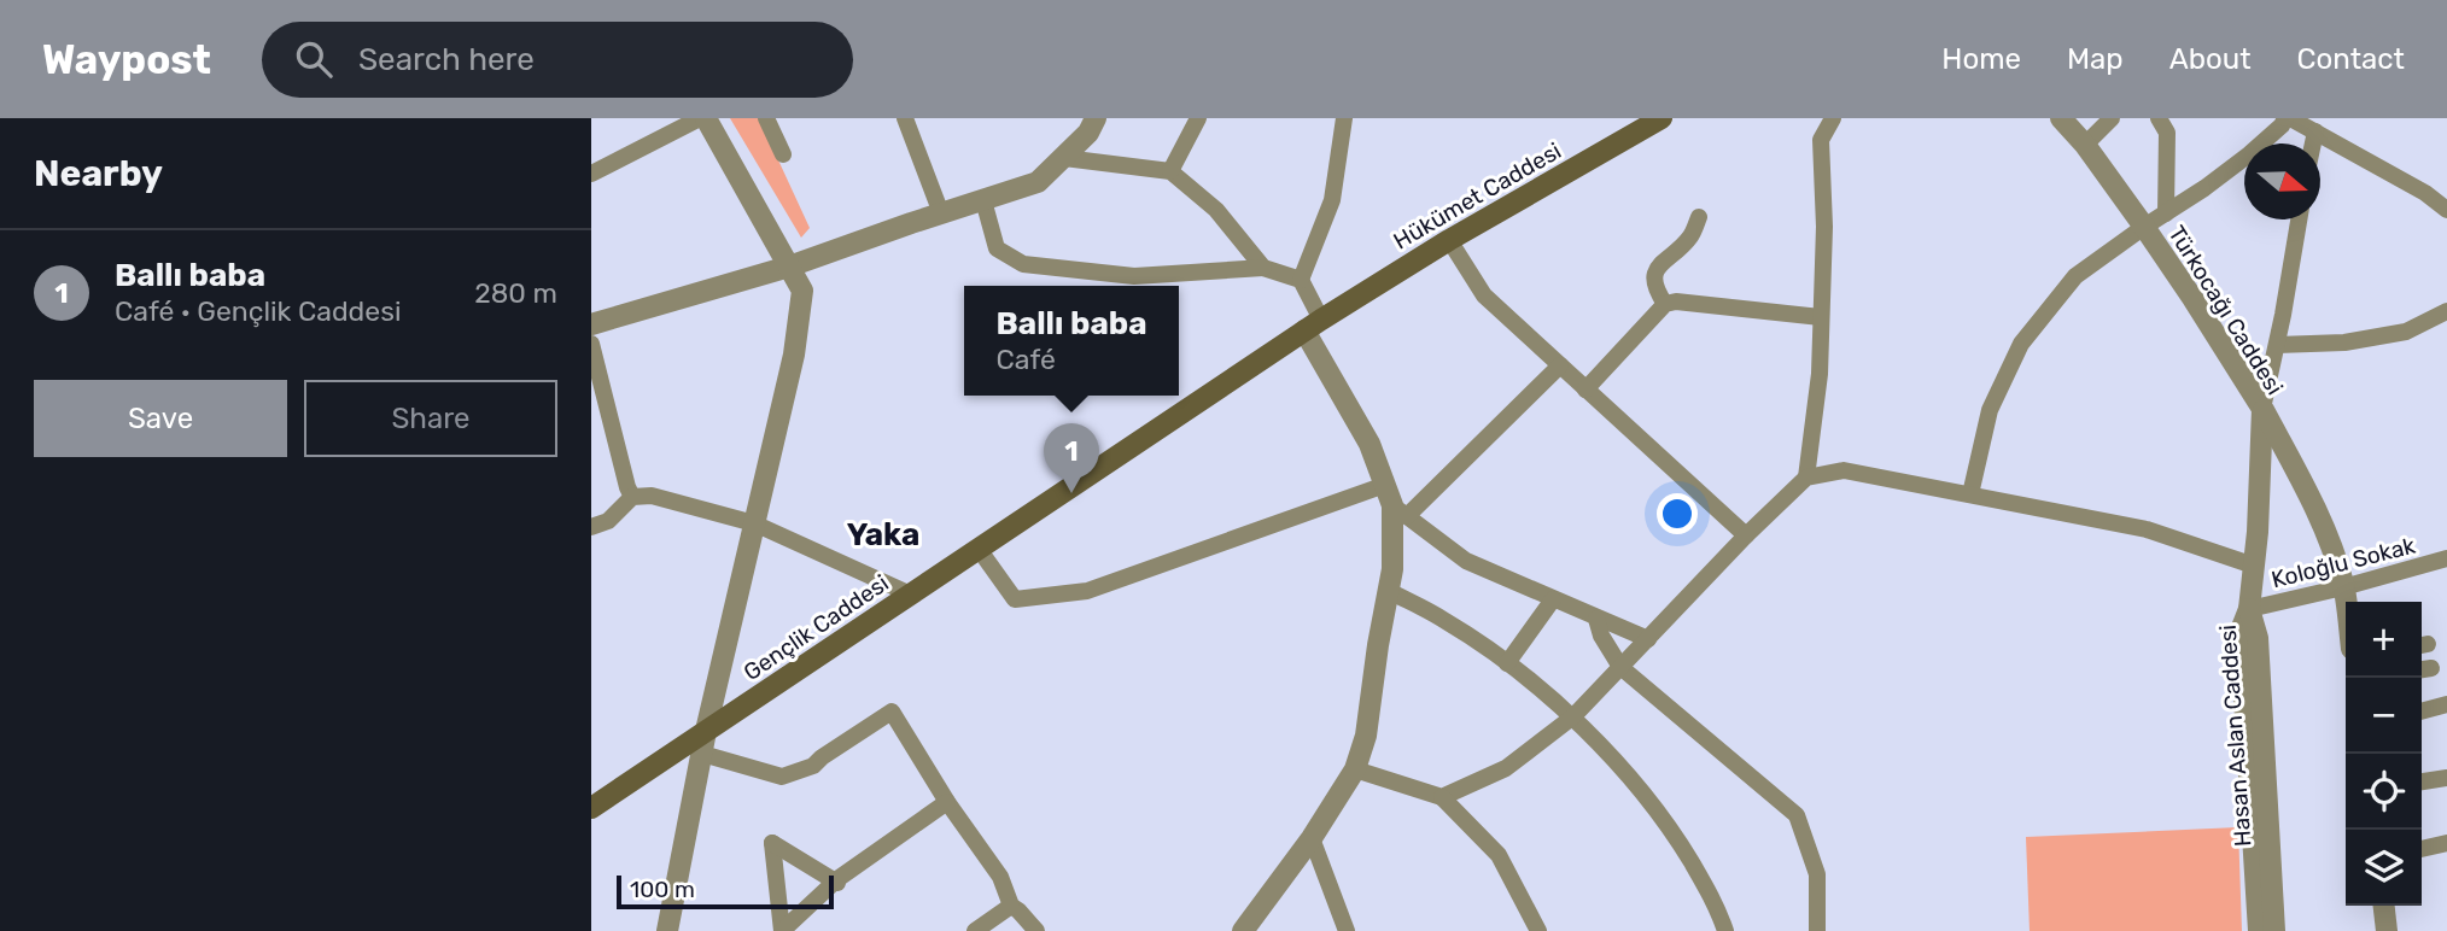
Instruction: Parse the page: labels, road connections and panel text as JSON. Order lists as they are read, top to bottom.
{
  "streets": {
    "main road": ["Hükümet Caddesi", "Gençlik Caddesi"],
    "street": ["Türkocağı Caddesi", "Koloğlu Sokak", "Hasan Aslan Caddesi"]
  },
  "crossings": [
    ["Hükümet Caddesi", "Gençlik Caddesi"],
    ["Türkocağı Caddesi", "Koloğlu Sokak"],
    ["Türkocağı Caddesi", "Hasan Aslan Caddesi"],
    ["Koloğlu Sokak", "Hasan Aslan Caddesi"]
  ],
  "districts": ["Yaka"],
  "scale_bar": "100 m",
  "north": "right",
  "page": {
    "header": "Waypost",
    "search": "Search here",
    "nav": [
      "Home",
      "Map",
      "About",
      "Contact"
    ],
    "heading": "Nearby",
    "list": [
      {
        "mark": "1",
        "name": "Ballı baba",
        "note": "Café · Gençlik Caddesi",
        "value": "280 m"
      }
    ],
    "popup": ["Ballı baba", "Café"],
    "buttons": ["Save", "Share"],
    "pins": "1",
    "map_buttons": ["+", "−"],
    "scale": "100 m"
  }
}
